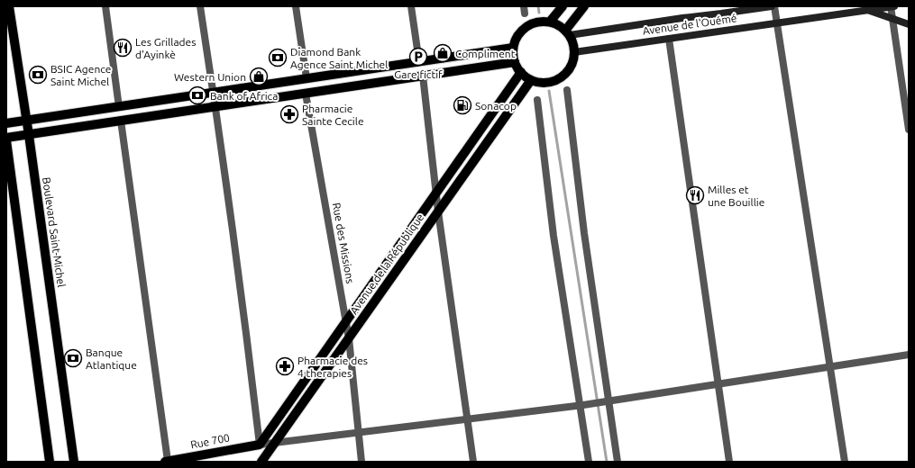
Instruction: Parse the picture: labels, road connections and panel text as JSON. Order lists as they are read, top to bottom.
{
  "streets": {
    "main road": [
      "Avenue de l'Ouémé",
      "Boulevard Saint-Michel",
      "Avenue de la République",
      "Rue 700"
    ],
    "street": ["Rue des Missions"]
  },
  "crossings": [
    ["Avenue de l'Ouémé", "Avenue de la République"],
    ["Rue des Missions", "Avenue de la République"],
    ["Avenue de la République", "Rue 700"]
  ],
  "places": {
    "restaurant": ["Les Grillades d'Ayinkè", "Milles et une Bouillie"],
    "shop": ["Compliment", "Western Union"],
    "parking": ["Gare fictif"],
    "bank": [
      "Diamond Bank Agence Saint Michel",
      "BSIC Agence Saint Michel",
      "Bank of Africa",
      "Banque Atlantique"
    ],
    "fuel station": ["Sonacop"],
    "pharmacy": ["Pharmacie Sainte Cecile", "Pharmacie des 4 therapies"]
  }
}
